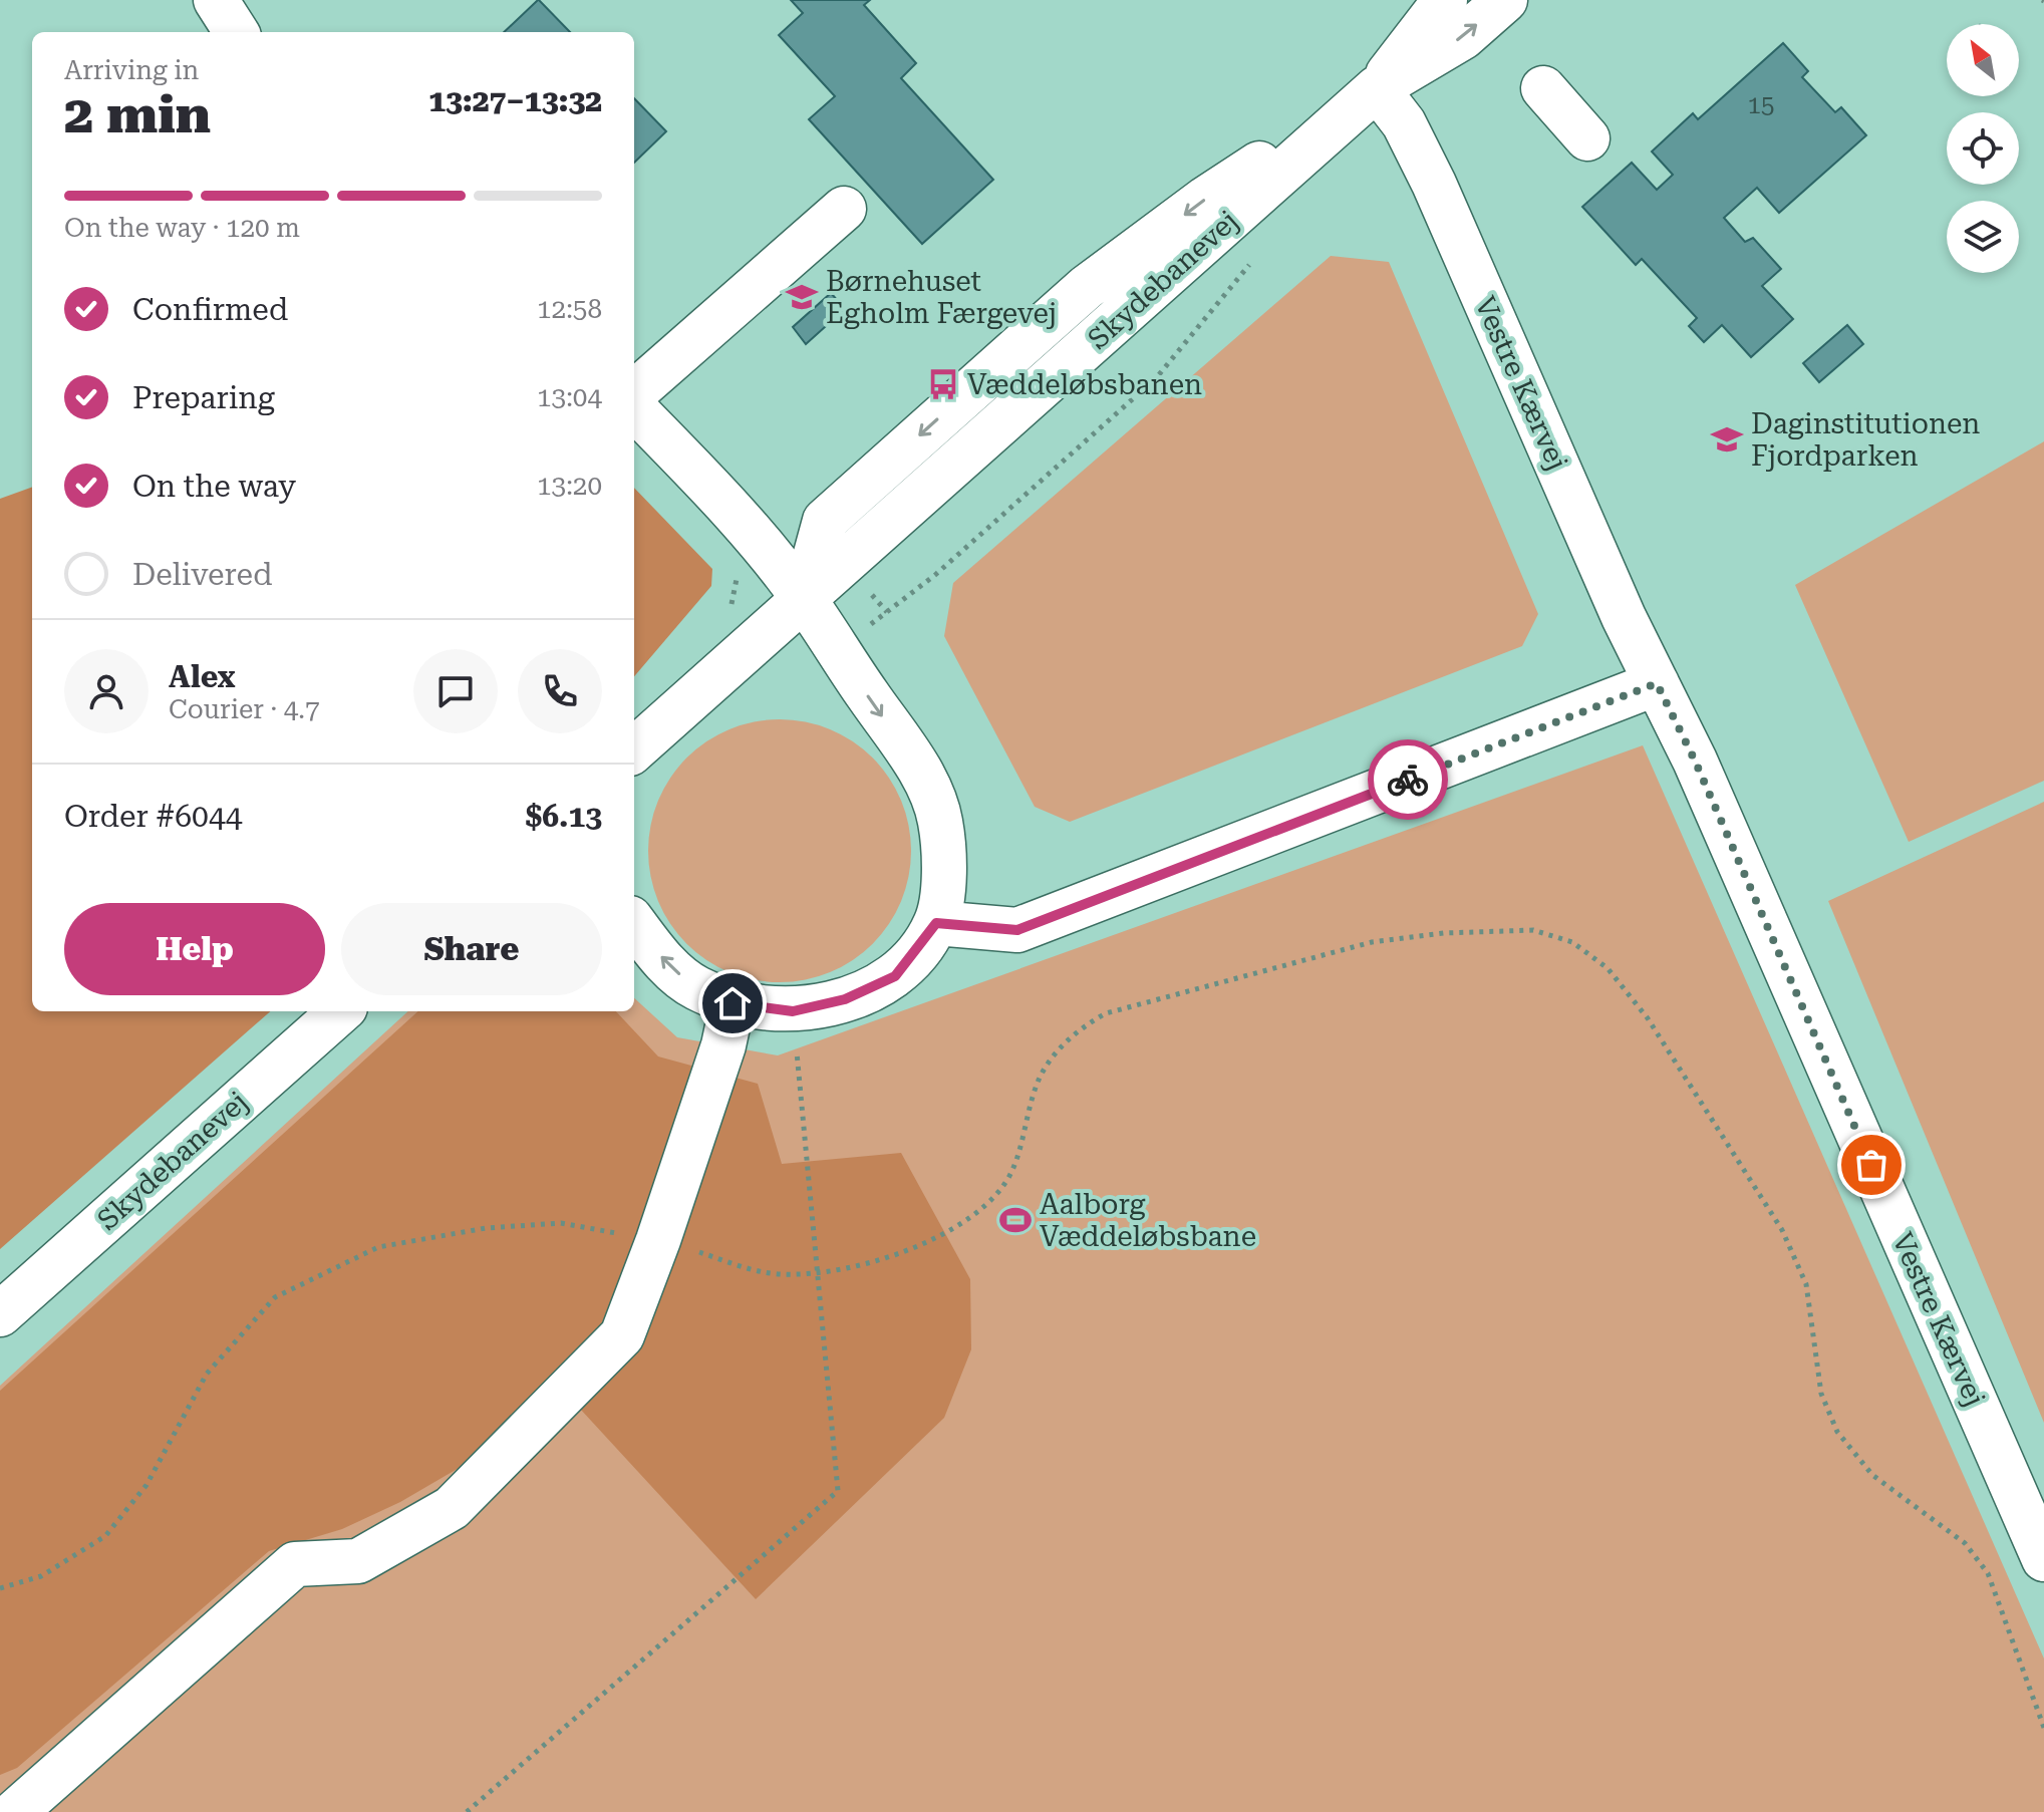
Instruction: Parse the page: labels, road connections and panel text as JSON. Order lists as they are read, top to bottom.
{
  "streets": {
    "street": ["Skydebanevej", "Vestre Kærvej"]
  },
  "crossings": [
    ["Skydebanevej", "Vestre Kærvej"]
  ],
  "places": {
    "school or university": ["Børnehuset Egholm Færgevej", "Daginstitutionen Fjordparken"],
    "bus stop": ["Væddeløbsbanen"],
    "sports": ["Aalborg Væddeløbsbane"]
  },
  "house_numbers": ["15"],
  "north": "top left",
  "page": {
    "heading": ["2 min", "Arriving in", "13:27–13:32"],
    "panel": [
      "Alex",
      "Courier · 4.7",
      "Order #6044",
      "$6.13"
    ],
    "bar": "On the way · 120 m",
    "list": [
      ["Confirmed", "12:58"],
      ["Preparing", "13:04"],
      ["On the way", "13:20"],
      "Delivered"
    ],
    "buttons": ["Help", "Share"]
  }
}
